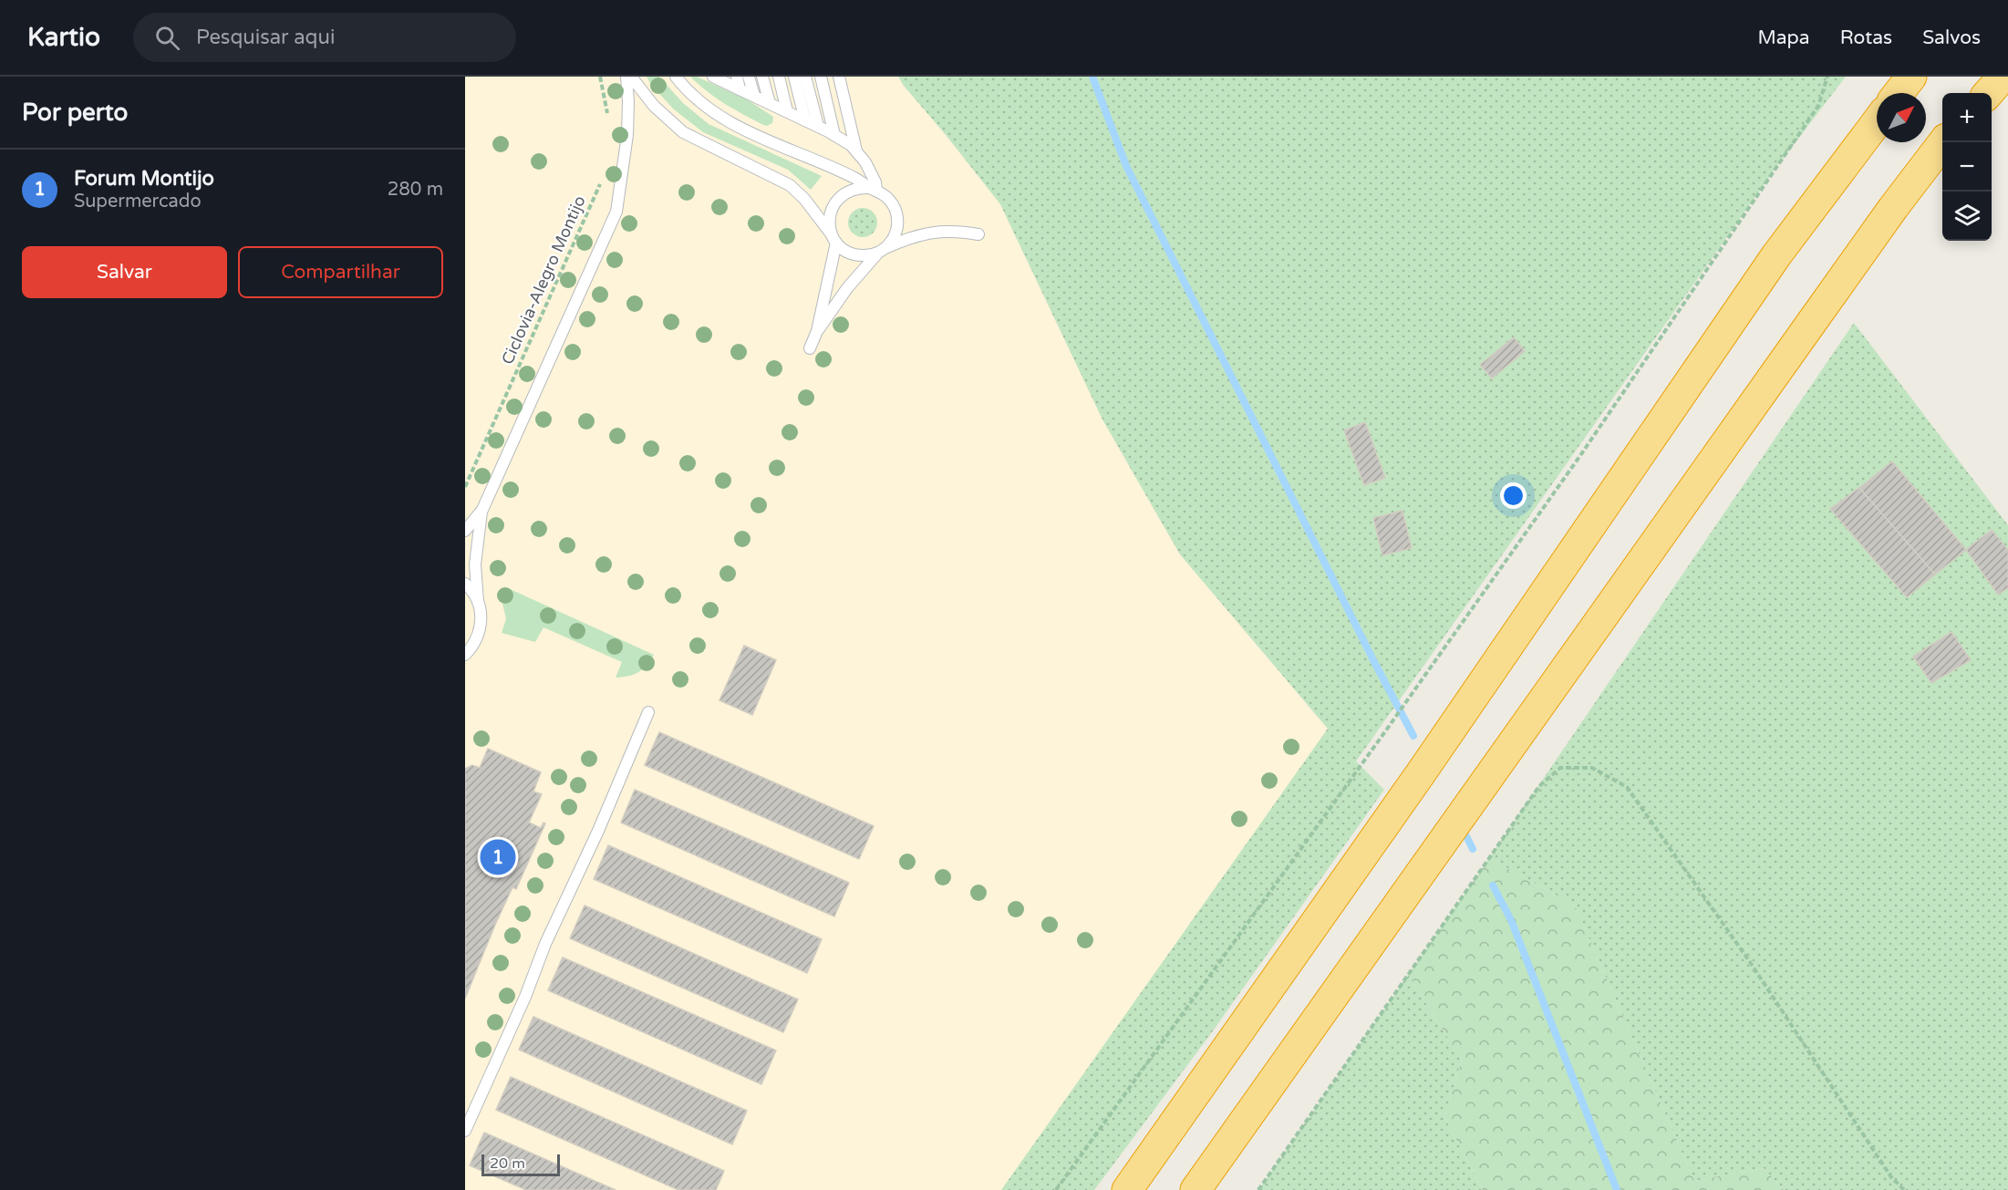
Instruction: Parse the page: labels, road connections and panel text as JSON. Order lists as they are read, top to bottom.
{
  "streets": {
    "path": ["Ciclovia-Alegro Montijo"]
  },
  "scale_bar": "20 m",
  "north": "top right",
  "page": {
    "header": "Kartio",
    "search": "Pesquisar aqui",
    "nav": ["Mapa", "Rotas", "Salvos"],
    "heading": "Por perto",
    "map_buttons": ["+", "−"],
    "list": [
      {
        "mark": "1",
        "name": "Forum Montijo",
        "note": "Supermercado",
        "value": "280 m"
      }
    ],
    "buttons": ["Salvar", "Compartilhar"],
    "pins": "1",
    "scale": "20 m"
  }
}
